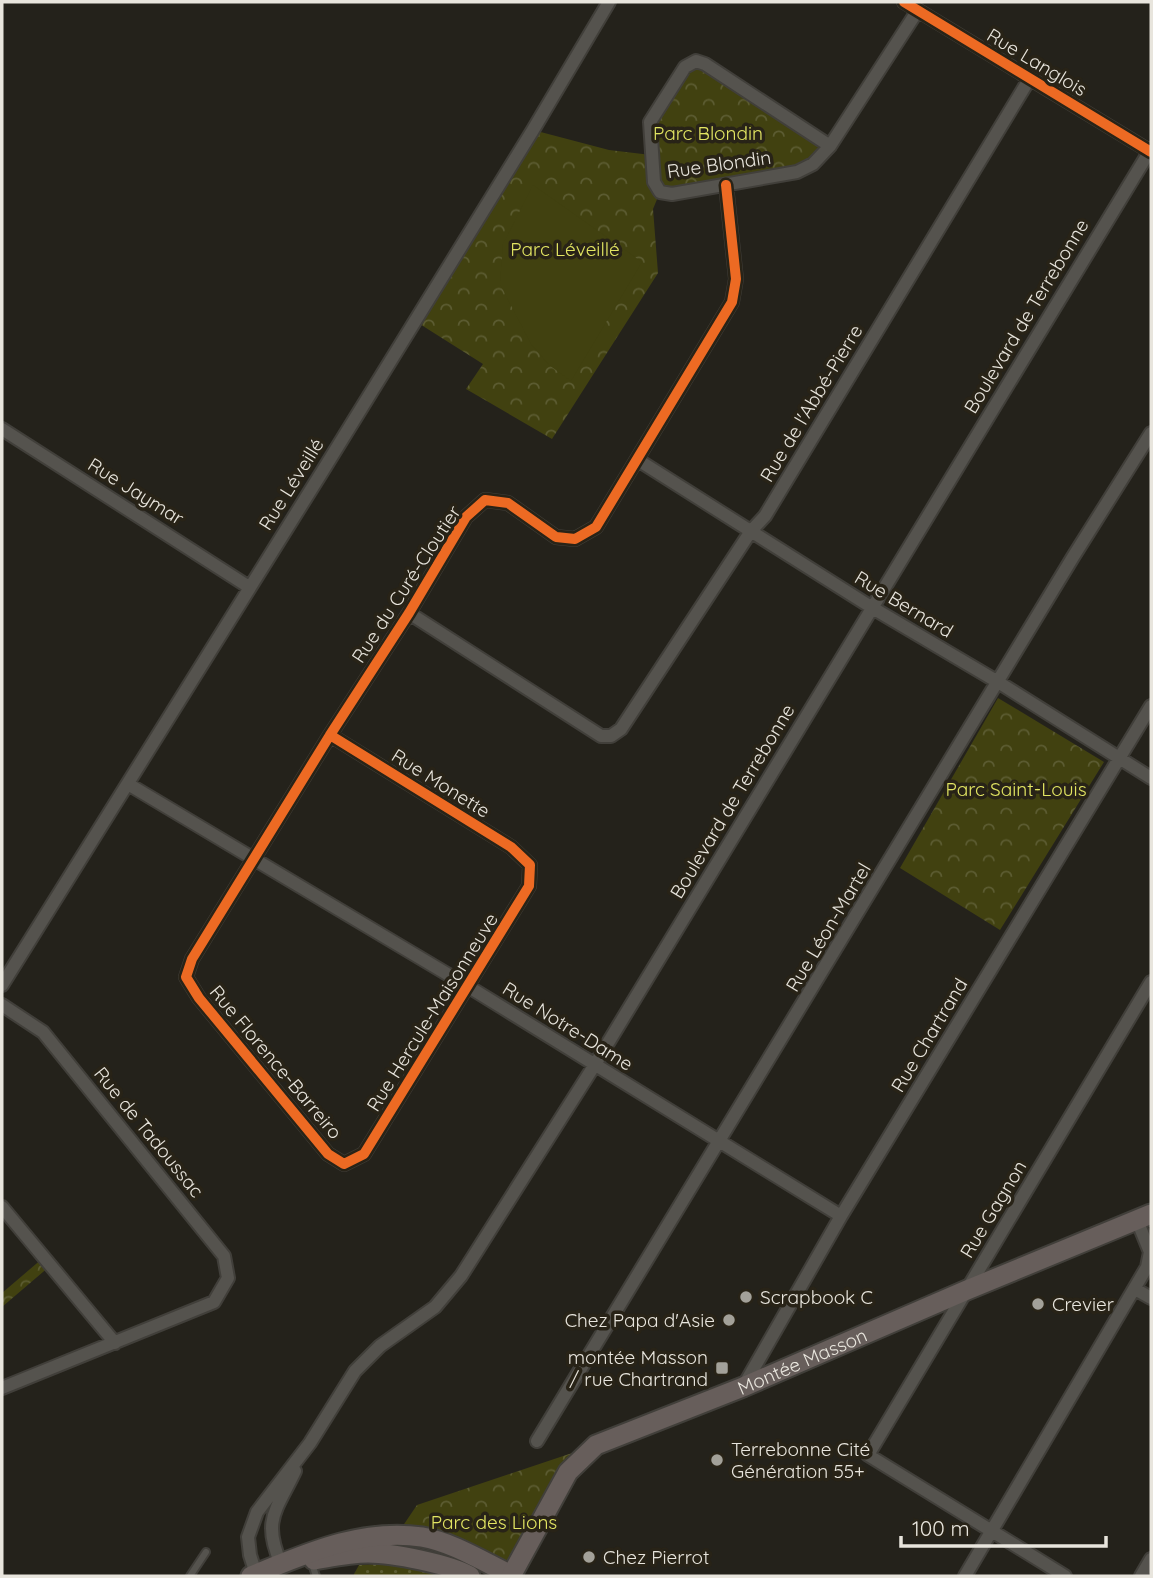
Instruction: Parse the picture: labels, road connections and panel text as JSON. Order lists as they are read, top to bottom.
{
  "streets": {
    "main road": ["Montée Masson"],
    "street": [
      "Rue Langlois",
      "Rue Blondin",
      "Boulevard de Terrebonne",
      "Rue de l'Abbé-Pierre",
      "Rue Léveillé",
      "Rue Jaymar",
      "Rue du Curé-Cloutier",
      "Rue Bernard",
      "Rue Monette",
      "Rue Léon-Martel",
      "Rue Hercule-Maisonneuve",
      "Rue Notre-Dame",
      "Rue Chartrand",
      "Rue Florence-Barreiro",
      "Rue de Tadoussac",
      "Rue Gagnon"
    ]
  },
  "crossings": [
    ["Rue Langlois", "Rue Blondin"],
    ["Rue Langlois", "Boulevard de Terrebonne"],
    ["Rue Langlois", "Rue de l'Abbé-Pierre"],
    ["Rue Blondin", "Rue du Curé-Cloutier"],
    ["Boulevard de Terrebonne", "Rue Bernard"],
    ["Boulevard de Terrebonne", "Rue Notre-Dame"],
    ["Boulevard de Terrebonne", "Montée Masson"],
    ["Rue de l'Abbé-Pierre", "Rue du Curé-Cloutier"],
    ["Rue de l'Abbé-Pierre", "Rue Bernard"],
    ["Rue Léveillé", "Rue Jaymar"],
    ["Rue Léveillé", "Rue Notre-Dame"],
    ["Rue du Curé-Cloutier", "Rue Bernard"],
    ["Rue du Curé-Cloutier", "Rue Monette"],
    ["Rue du Curé-Cloutier", "Rue Notre-Dame"],
    ["Rue du Curé-Cloutier", "Rue Florence-Barreiro"],
    ["Rue Bernard", "Rue Léon-Martel"],
    ["Rue Bernard", "Rue Chartrand"],
    ["Rue Monette", "Rue Hercule-Maisonneuve"],
    ["Rue Léon-Martel", "Rue Notre-Dame"],
    ["Rue Hercule-Maisonneuve", "Rue Notre-Dame"],
    ["Rue Hercule-Maisonneuve", "Rue Florence-Barreiro"],
    ["Rue Notre-Dame", "Rue Chartrand"],
    ["Rue Chartrand", "Montée Masson"],
    ["Rue Gagnon", "Montée Masson"]
  ],
  "parks": [
    "Parc Blondin",
    "Parc Léveillé",
    "Parc Saint-Louis",
    "Parc des Lions"
  ],
  "places": {
    "other": [
      "Scrapbook C",
      "Crevier",
      "Chez Papa d'Asie",
      "Terrebonne Cité Génération 55+",
      "Chez Pierrot"
    ],
    "transit": ["montée Masson / rue Chartrand"]
  },
  "scale_bar": "100 m"
}
